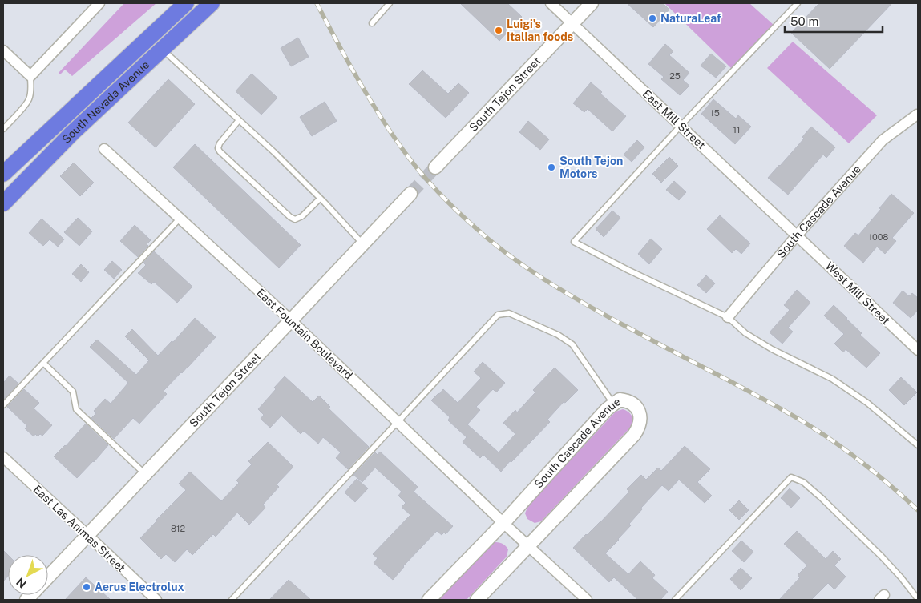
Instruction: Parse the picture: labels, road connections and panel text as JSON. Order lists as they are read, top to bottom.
{
  "streets": {
    "main road": ["South Nevada Avenue"],
    "street": [
      "South Tejon Street",
      "East Mill Street",
      "South Cascade Avenue",
      "West Mill Street",
      "East Fountain Boulevard",
      "East Las Animas Street"
    ]
  },
  "crossings": [
    ["South Tejon Street", "East Mill Street"],
    ["South Tejon Street", "East Fountain Boulevard"],
    ["South Tejon Street", "East Las Animas Street"],
    ["East Mill Street", "South Cascade Avenue"],
    ["East Mill Street", "West Mill Street"],
    ["South Cascade Avenue", "West Mill Street"],
    ["South Cascade Avenue", "East Fountain Boulevard"]
  ],
  "places": [
    "NaturaLeaf",
    "Luigi's Italian foods",
    "South Tejon Motors",
    "Aerus Electrolux"
  ],
  "house_numbers": [
    "25",
    "15",
    "11",
    "1008",
    "812"
  ],
  "scale_bar": "50 m",
  "north": "bottom left"
}
